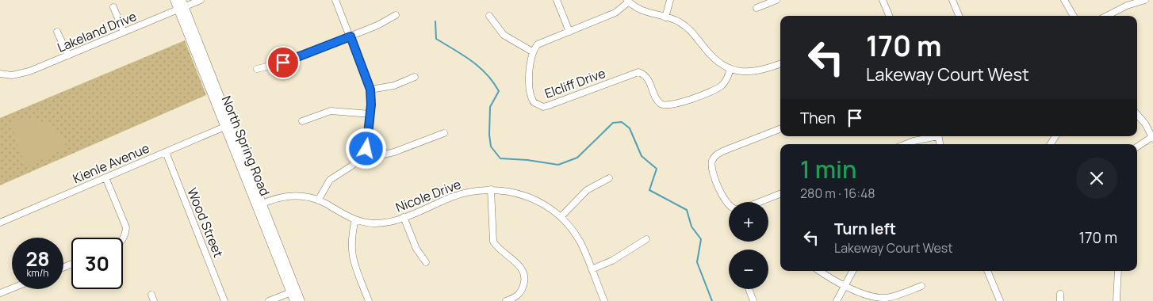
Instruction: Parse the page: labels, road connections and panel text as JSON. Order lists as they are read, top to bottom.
{
  "streets": {
    "main road": ["North Spring Road"],
    "street": [
      "Lakeland Drive",
      "Elcliff Drive",
      "Kienle Avenue",
      "Nicole Drive",
      "Wood Street"
    ]
  },
  "crossings": [
    ["Lakeland Drive", "North Spring Road"],
    ["North Spring Road", "Kienle Avenue"],
    ["North Spring Road", "Nicole Drive"],
    ["Kienle Avenue", "Wood Street"]
  ],
  "page": {
    "turn": ["170 m", "Lakeway Court West"],
    "then": "Then",
    "heading": ["1 min", "280 m · 16:48"],
    "map_buttons": ["+", "−"],
    "list": [
      {
        "name": "Turn left",
        "note": "Lakeway Court West",
        "value": "170 m"
      }
    ],
    "speed": "28 km/h",
    "limit": "30"
  }
}
